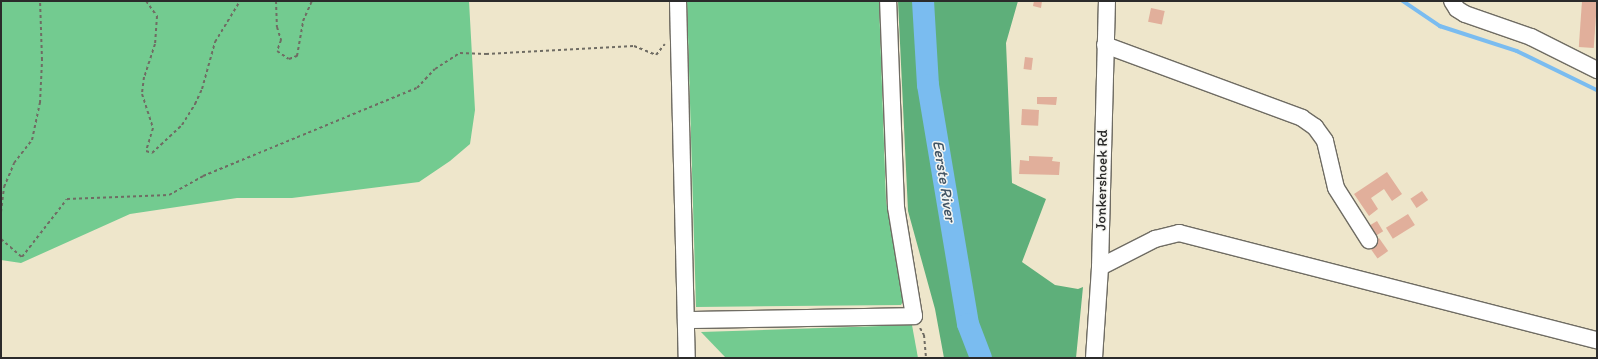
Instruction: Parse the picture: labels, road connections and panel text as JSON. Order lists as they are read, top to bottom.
{
  "streets": {
    "street": ["Jonkershoek Rd"]
  },
  "water": ["Eerste River"]
}
